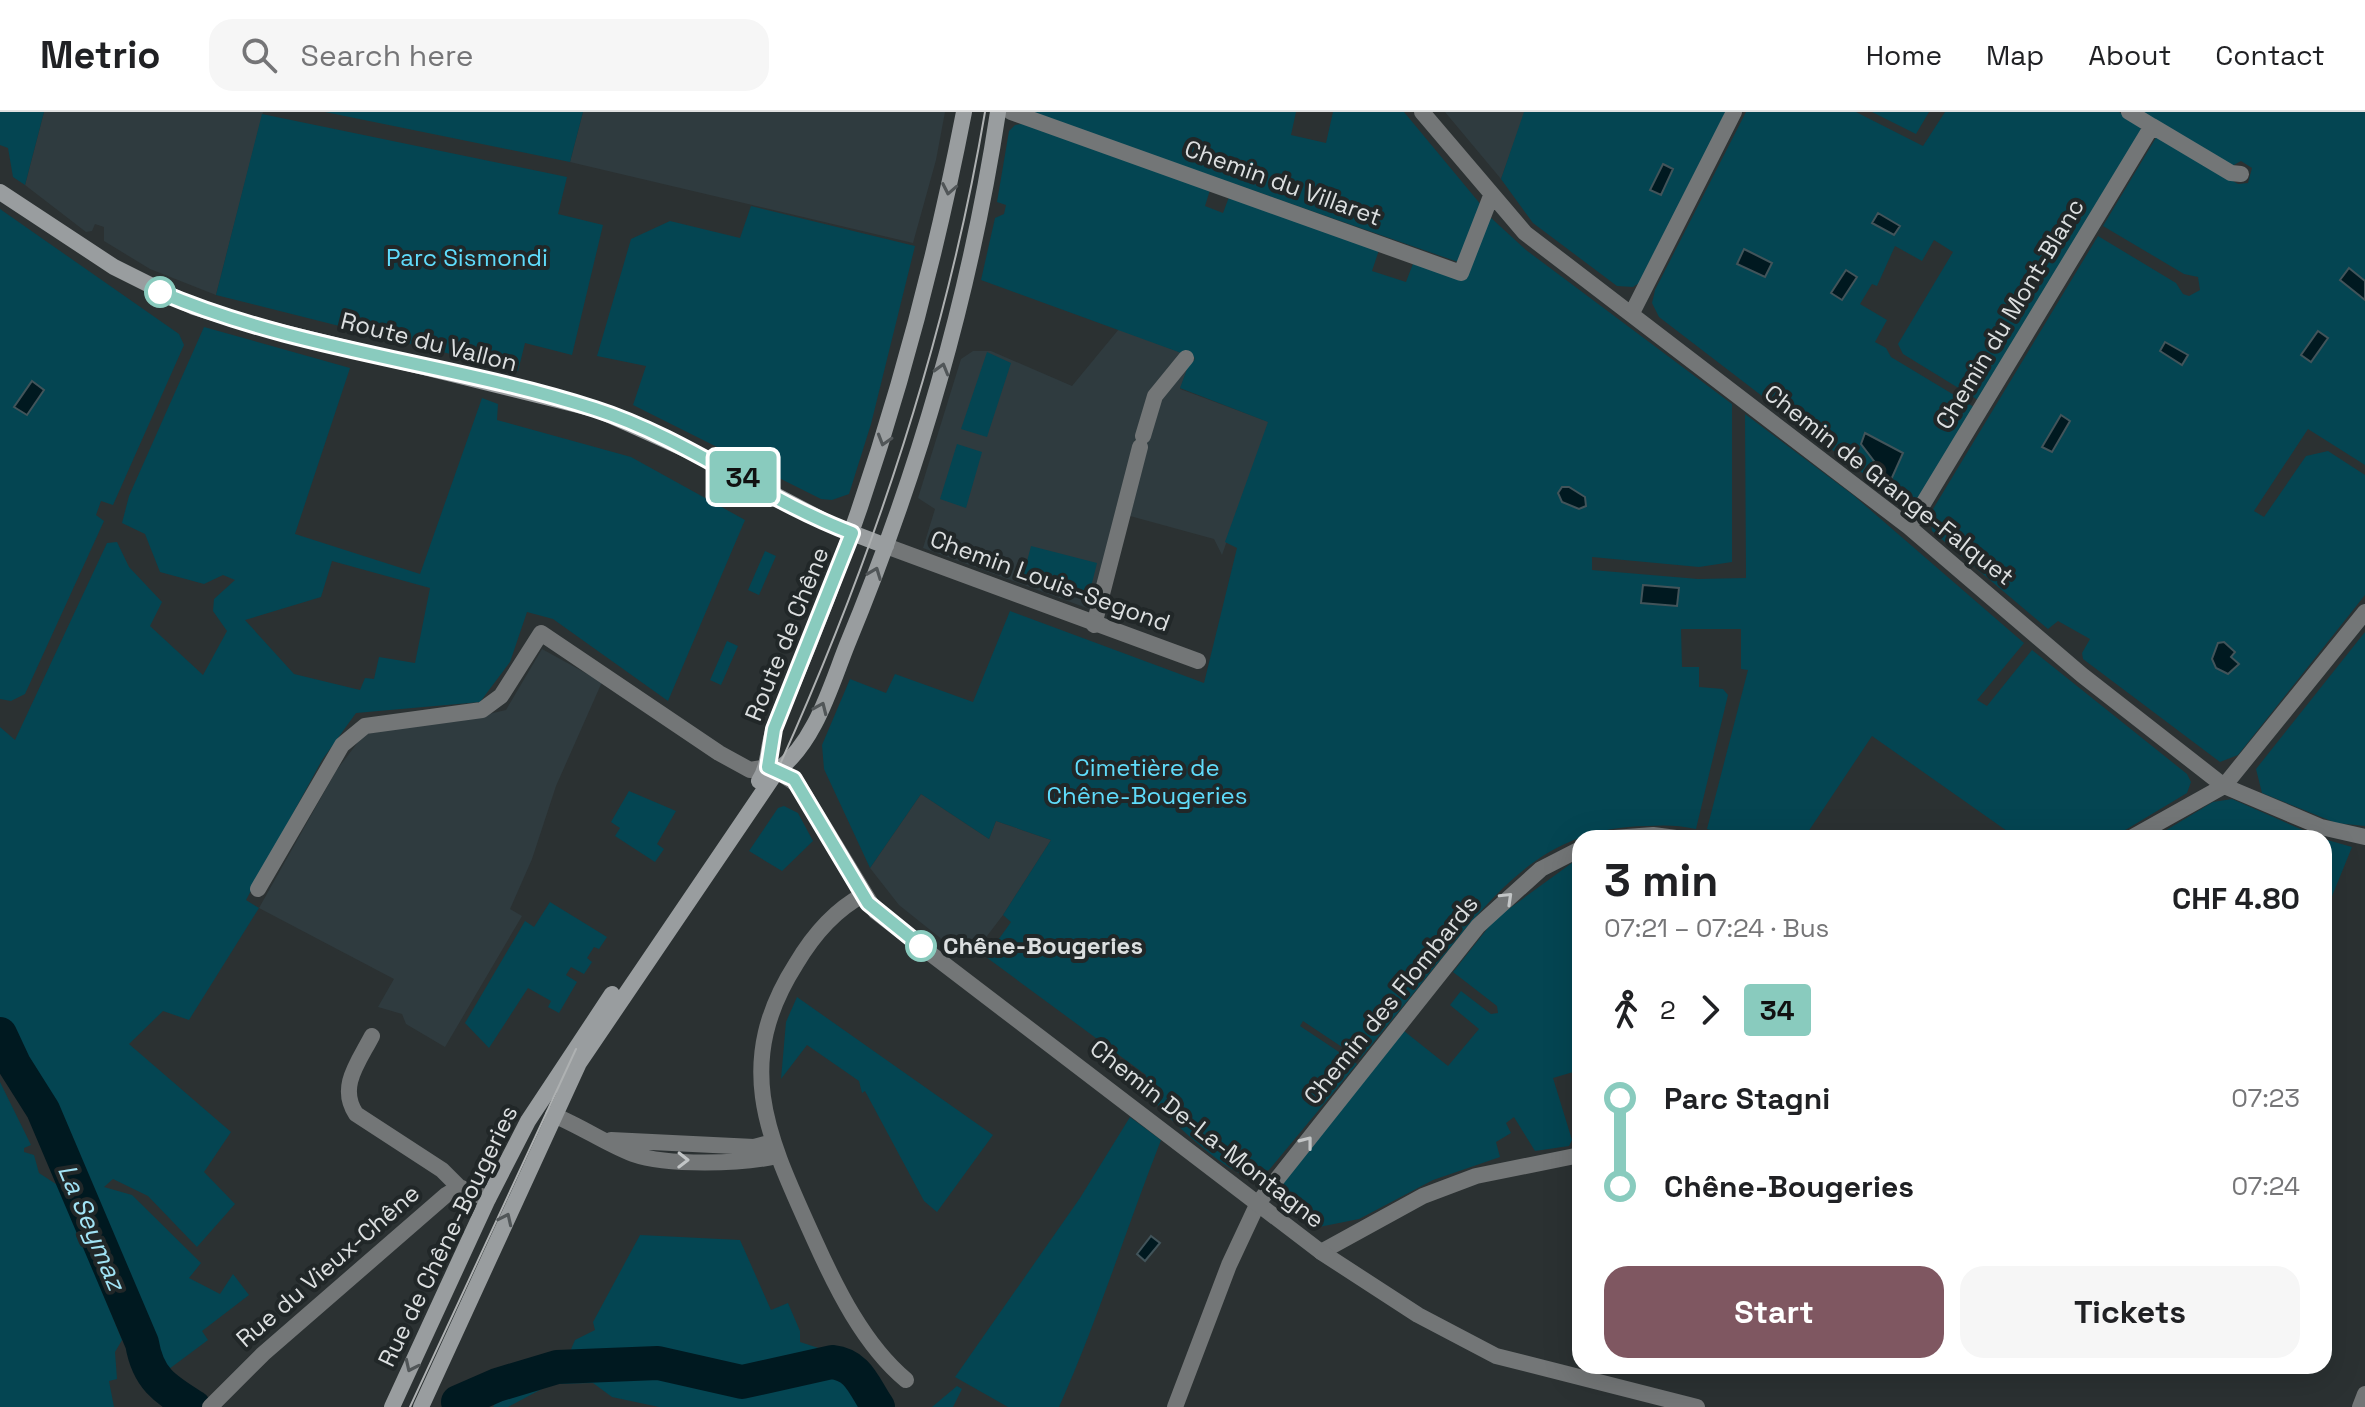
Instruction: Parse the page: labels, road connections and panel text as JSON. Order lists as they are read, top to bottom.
{
  "streets": {
    "main road": ["Route du Vallon", "Route de Chêne", "Rue de Chêne-Bougeries"],
    "street": [
      "Chemin du Villaret",
      "Chemin du Mont-Blanc",
      "Chemin de Grange-Falquet",
      "Chemin Louis-Segond",
      "Chemin des Flombards",
      "Chemin De-La-Montagne",
      "Rue du Vieux-Chêne"
    ]
  },
  "crossings": [
    ["Chemin du Villaret", "Chemin de Grange-Falquet"],
    ["Chemin du Mont-Blanc", "Chemin de Grange-Falquet"],
    ["Route du Vallon", "Chemin Louis-Segond"],
    ["Route du Vallon", "Route de Chêne"],
    ["Route de Chêne", "Chemin De-La-Montagne"],
    ["Route de Chêne", "Rue de Chêne-Bougeries"],
    ["Chemin des Flombards", "Chemin De-La-Montagne"],
    ["Chemin De-La-Montagne", "Rue de Chêne-Bougeries"],
    ["Rue de Chêne-Bougeries", "Rue du Vieux-Chêne"]
  ],
  "one_way": ["Chemin des Flombards"],
  "water": ["La Seymaz"],
  "parks": ["Parc Sismondi", "Cimetière de Chêne-Bougeries"],
  "places": ["Chêne-Bougeries"],
  "lines": ["bus line 34"],
  "page": {
    "header": "Metrio",
    "search": "Search here",
    "nav": [
      "Home",
      "Map",
      "About",
      "Contact"
    ],
    "on_map": "34",
    "heading": ["3 min", "07:21 – 07:24 · Bus", "CHF 4.80"],
    "legs": ["2", "34"],
    "list": [
      {
        "name": "Parc Stagni",
        "value": "07:23"
      },
      {
        "name": "Chêne-Bougeries",
        "value": "07:24"
      }
    ],
    "buttons": ["Start", "Tickets"]
  }
}
